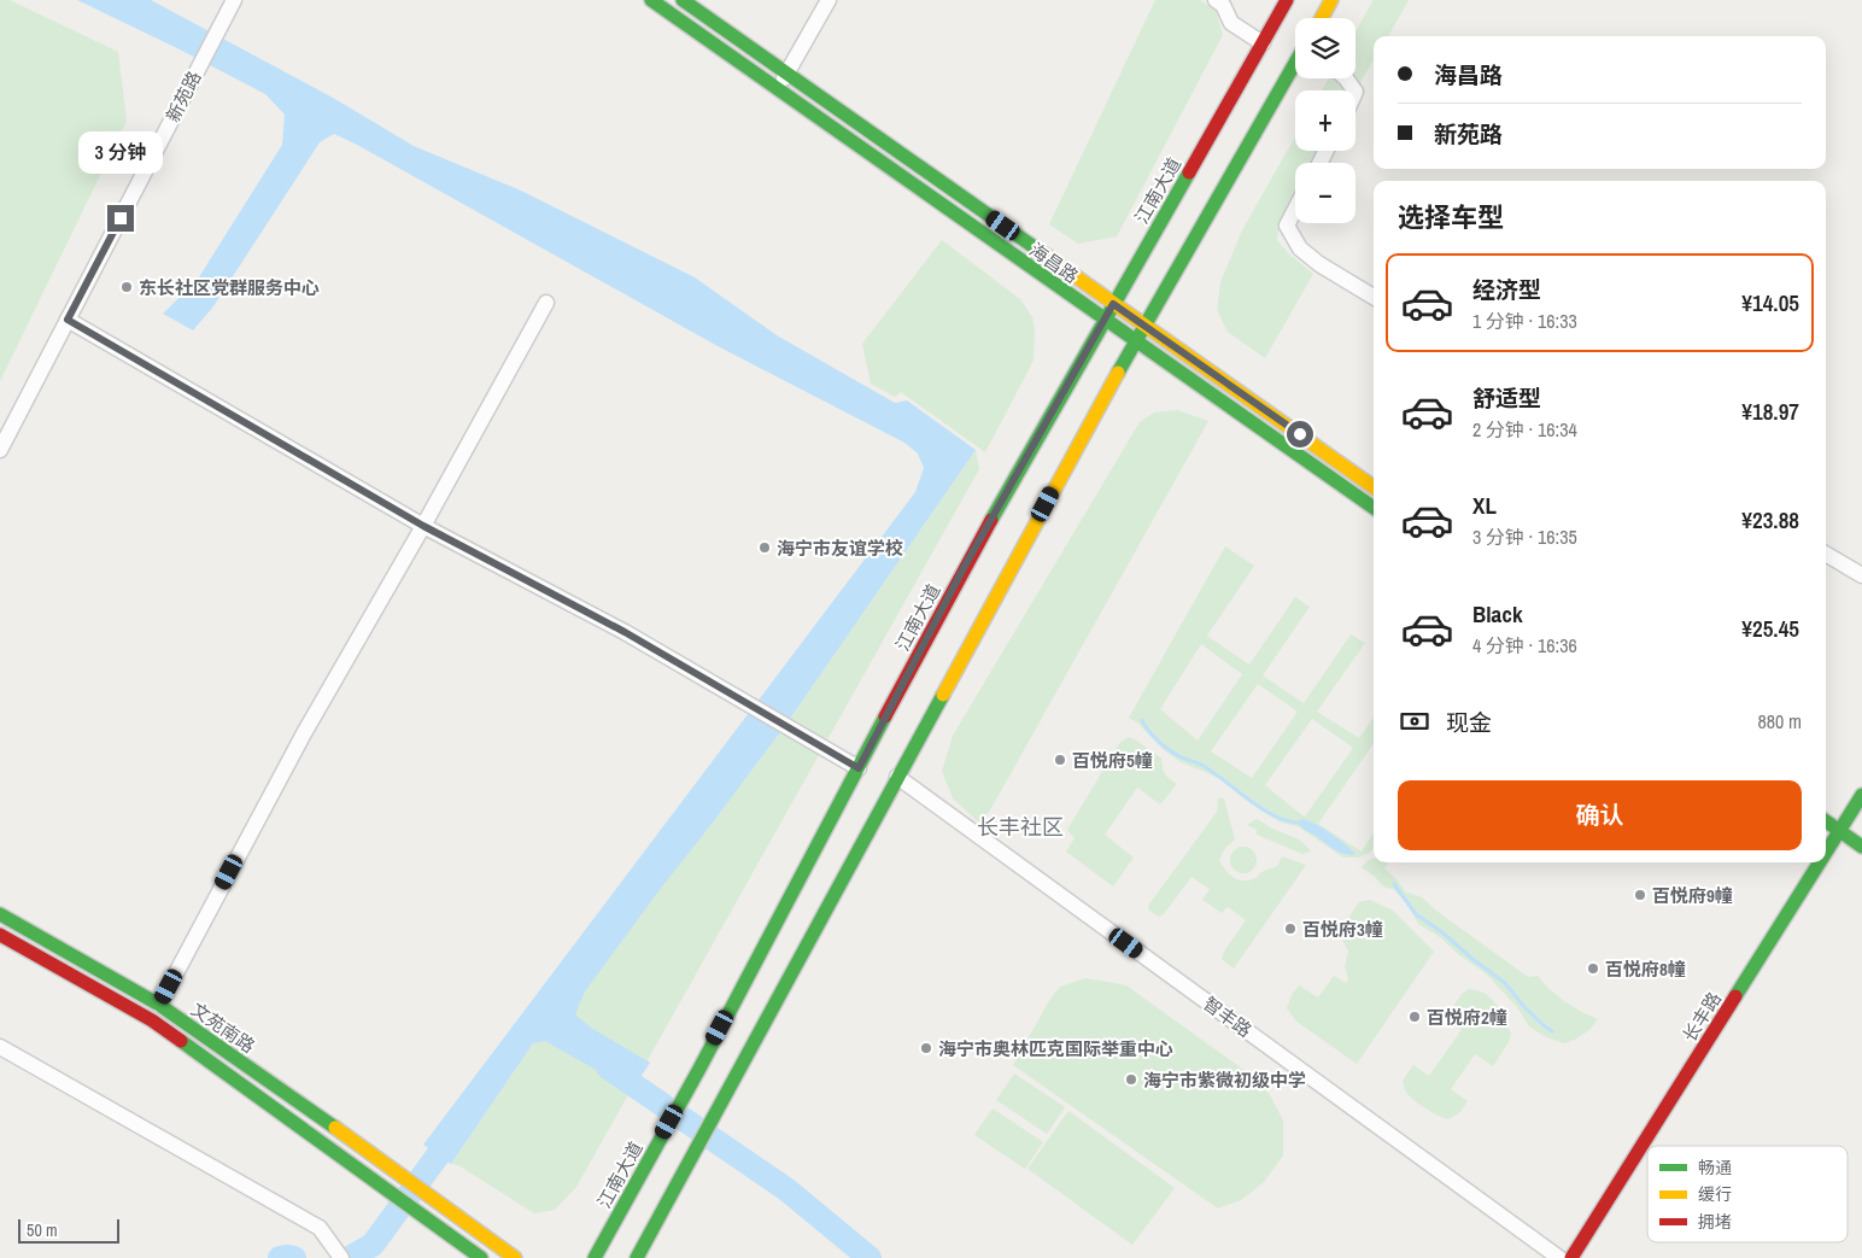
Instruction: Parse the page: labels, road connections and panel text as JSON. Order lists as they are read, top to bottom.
{
  "streets": {
    "main road": [
      "江南大道",
      "海昌路",
      "长丰路",
      "文苑南路"
    ],
    "street": ["新苑路", "智丰路"]
  },
  "crossings": [
    ["江南大道", "海昌路"]
  ],
  "districts": ["长丰社区"],
  "places": [
    "东长社区党群服务中心",
    "海宁市友谊学校",
    "百悦府5幢",
    "百悦府9幢",
    "百悦府3幢",
    "百悦府8幢",
    "百悦府2幢",
    "海宁市奥林匹克国际举重中心",
    "海宁市紫微初级中学"
  ],
  "legend": ["畅通", "缓行", "拥堵"],
  "scale_bar": "50 m",
  "page": {
    "map_buttons": ["+", "−"],
    "banner": ["海昌路", "新苑路"],
    "bubble": "3 分钟",
    "heading": "选择车型",
    "list": [
      {
        "name": "经济型",
        "note": "1 分钟 · 16:33",
        "value": "¥14.05"
      },
      {
        "name": "舒适型",
        "note": "2 分钟 · 16:34",
        "value": "¥18.97"
      },
      {
        "name": "XL",
        "note": "3 分钟 · 16:35",
        "value": "¥23.88"
      },
      {
        "name": "Black",
        "note": "4 分钟 · 16:36",
        "value": "¥25.45"
      }
    ],
    "pay": ["现金", "880 m"],
    "buttons": "确认",
    "scale": "50 m"
  }
}
